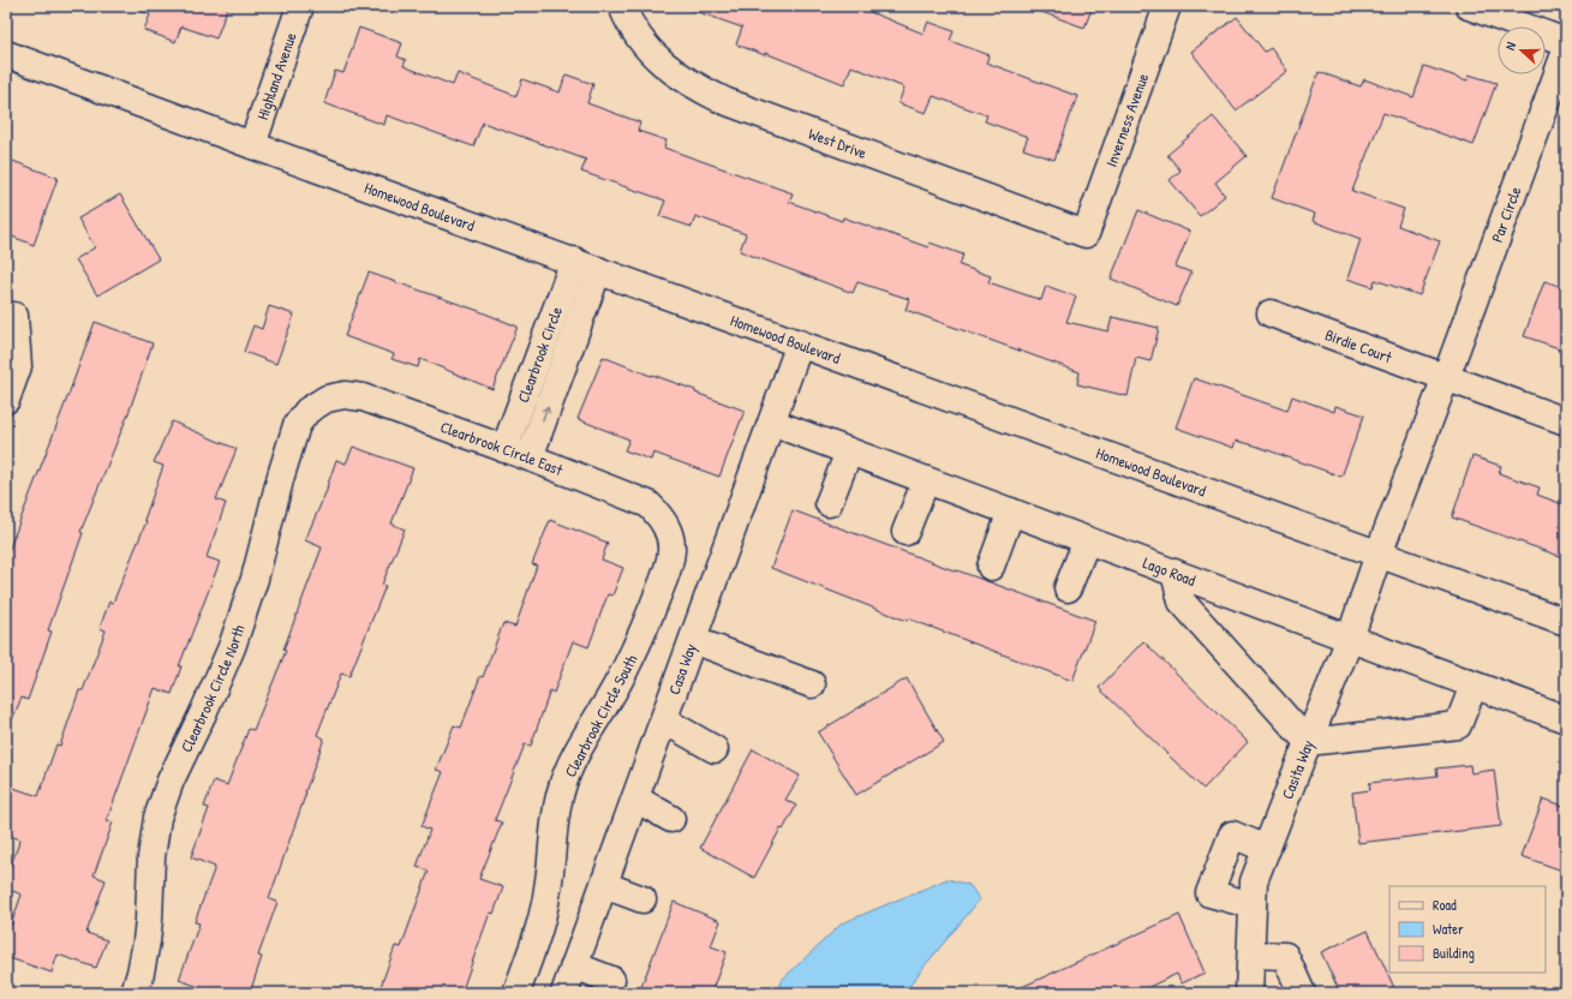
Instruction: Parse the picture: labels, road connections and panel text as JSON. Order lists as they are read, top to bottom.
{
  "streets": {
    "street": [
      "Highland Avenue",
      "Inverness Avenue",
      "West Drive",
      "Homewood Boulevard",
      "Par Circle",
      "Birdie Court",
      "Clearbrook Circle",
      "Clearbrook Circle East",
      "Lago Road",
      "Casa Way",
      "Clearbrook Circle North",
      "Clearbrook Circle South",
      "Casita Way"
    ]
  },
  "crossings": [
    ["Highland Avenue", "Homewood Boulevard"],
    ["Inverness Avenue", "West Drive"],
    ["Homewood Boulevard", "Par Circle"],
    ["Homewood Boulevard", "Clearbrook Circle"],
    ["Homewood Boulevard", "Casa Way"],
    ["Homewood Boulevard", "Casita Way"],
    ["Par Circle", "Birdie Court"],
    ["Par Circle", "Casita Way"],
    ["Clearbrook Circle", "Clearbrook Circle East"],
    ["Clearbrook Circle East", "Clearbrook Circle North"],
    ["Clearbrook Circle East", "Clearbrook Circle South"],
    ["Lago Road", "Casa Way"],
    ["Lago Road", "Casita Way"]
  ],
  "legend": ["Road", "Water", "Building"],
  "north": "left"
}
